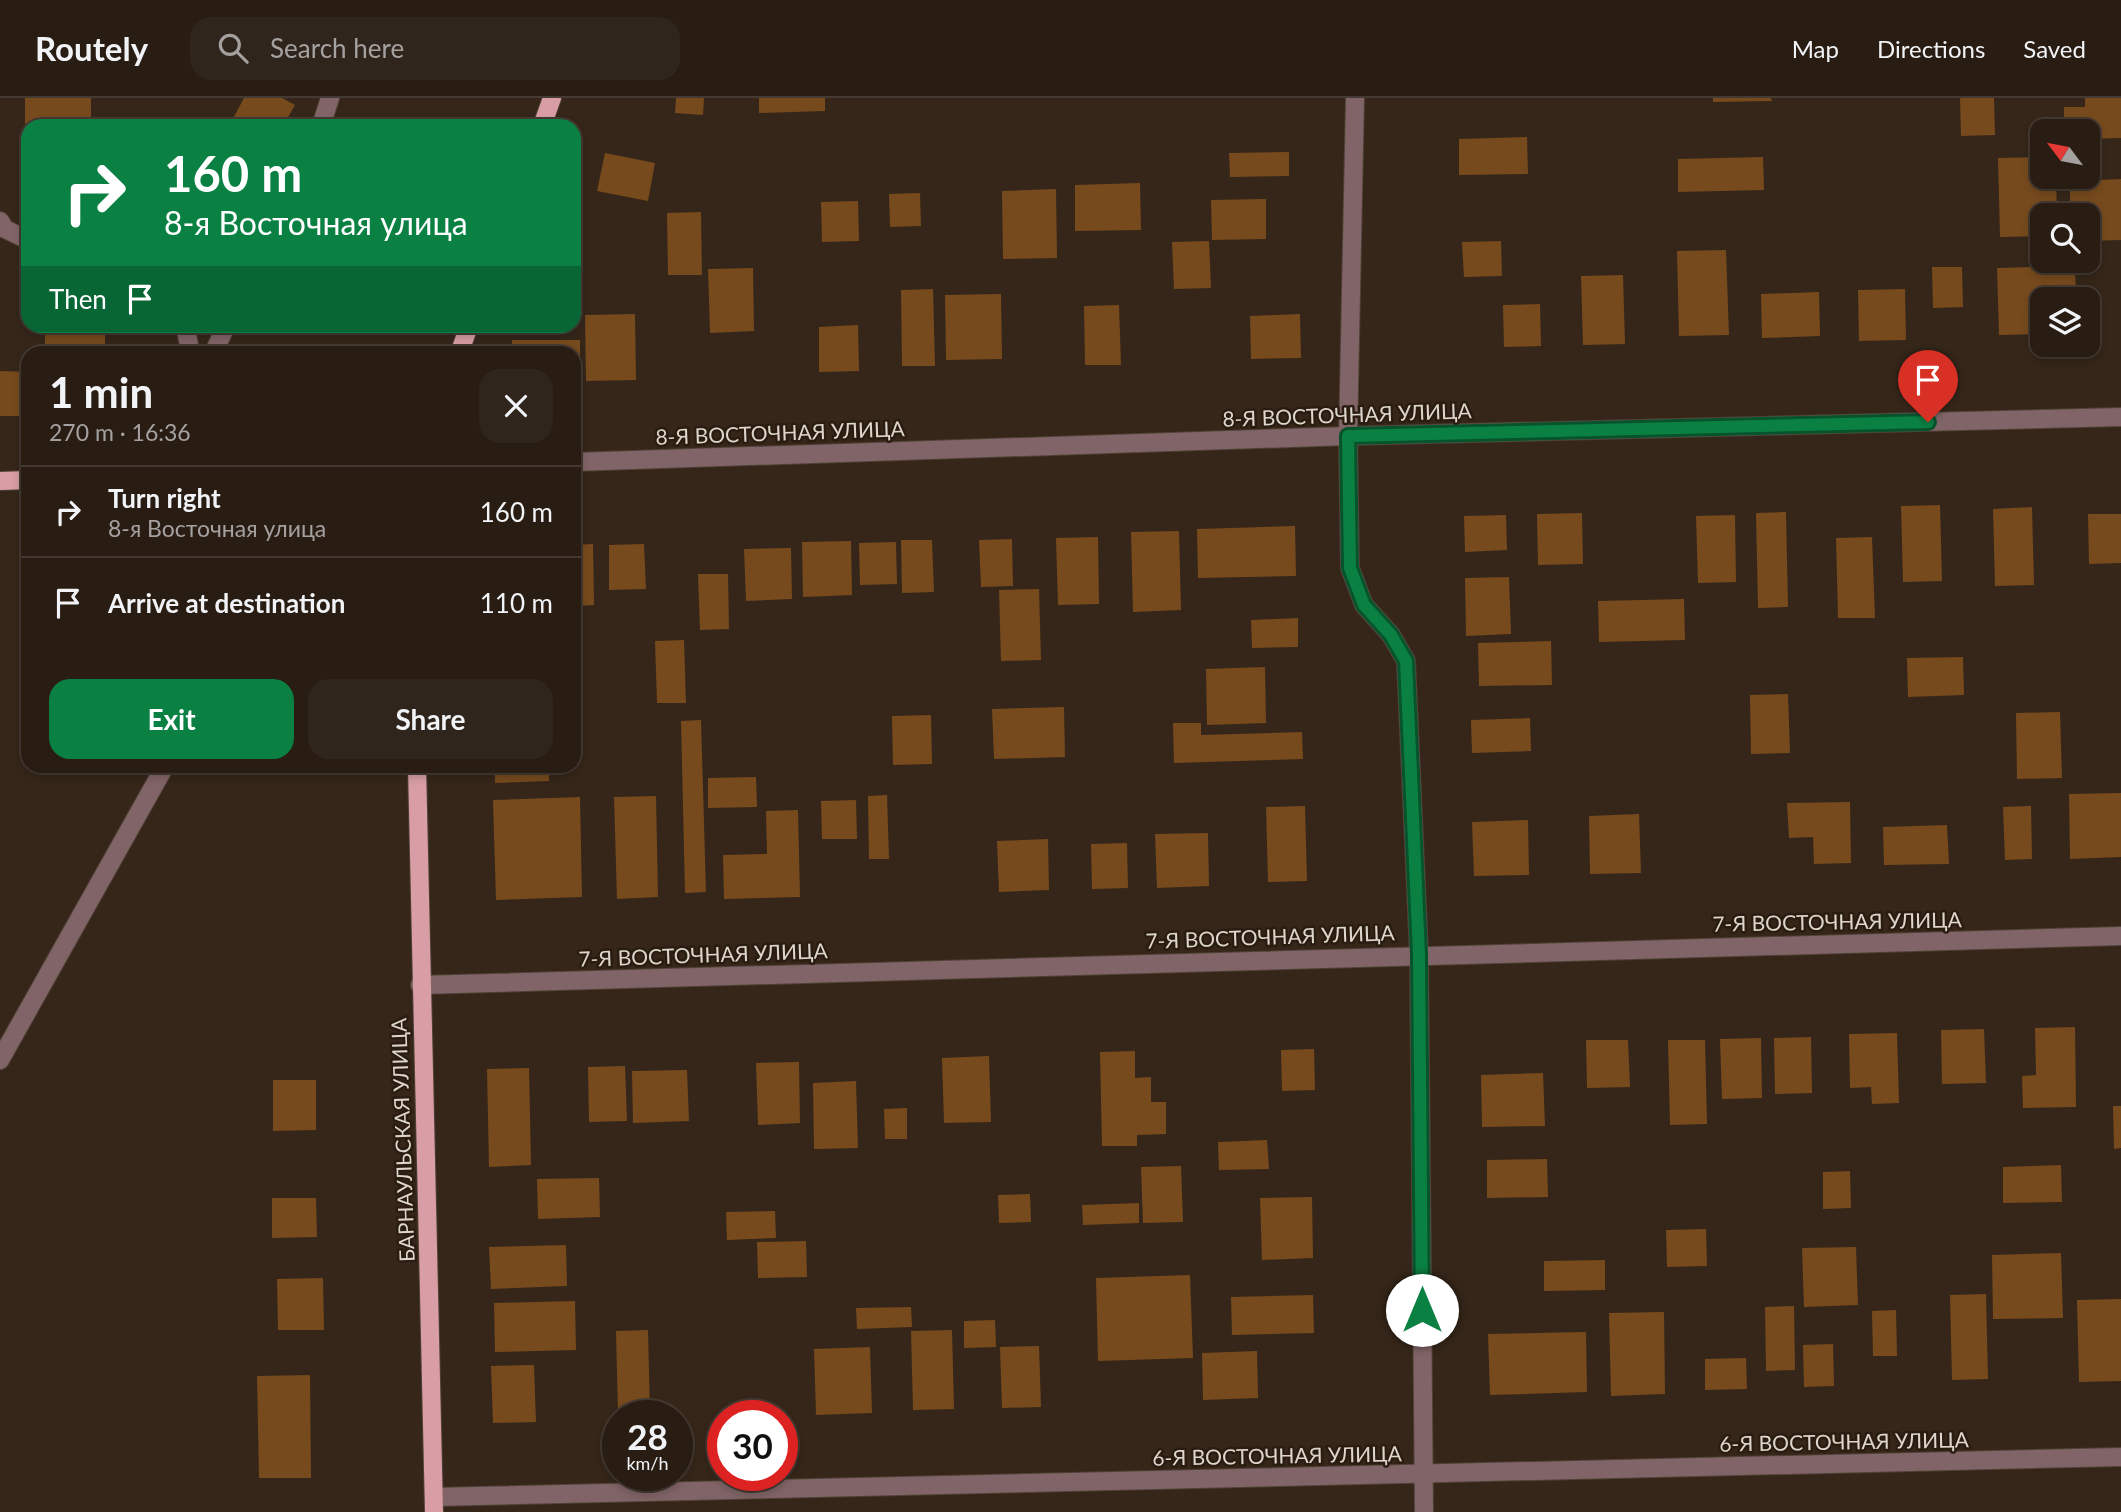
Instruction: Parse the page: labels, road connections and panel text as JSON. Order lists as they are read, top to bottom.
{
  "streets": {
    "main road": ["БАРНАУЛЬСКАЯ УЛИЦА"],
    "street": ["8-Я ВОСТОЧНАЯ УЛИЦА", "7-Я ВОСТОЧНАЯ УЛИЦА", "6-Я ВОСТОЧНАЯ УЛИЦА"]
  },
  "crossings": [
    ["7-Я ВОСТОЧНАЯ УЛИЦА", "БАРНАУЛЬСКАЯ УЛИЦА"],
    ["БАРНАУЛЬСКАЯ УЛИЦА", "6-Я ВОСТОЧНАЯ УЛИЦА"]
  ],
  "north": "top left",
  "page": {
    "header": "Routely",
    "search": "Search here",
    "nav": ["Map", "Directions", "Saved"],
    "turn": ["160 m", "8-я Восточная улица"],
    "then": "Then",
    "heading": ["1 min", "270 m · 16:36"],
    "list": [
      {
        "name": "Turn right",
        "note": "8-я Восточная улица",
        "value": "160 m"
      },
      {
        "name": "Arrive at destination",
        "value": "110 m"
      }
    ],
    "buttons": ["Exit", "Share"],
    "speed": "28 km/h",
    "limit": "30"
  }
}
